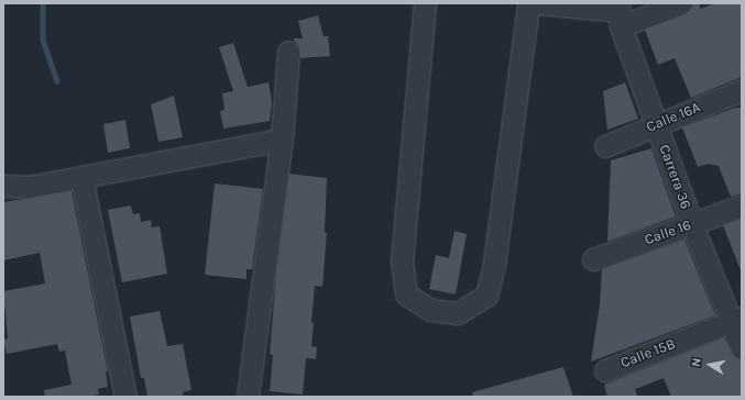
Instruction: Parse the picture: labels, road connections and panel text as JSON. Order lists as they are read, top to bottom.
{
  "streets": {
    "street": [
      "Calle 16A",
      "Carrera 36",
      "Calle 16",
      "Calle 15B"
    ]
  },
  "crossings": [
    ["Calle 16A", "Carrera 36"],
    ["Carrera 36", "Calle 16"],
    ["Carrera 36", "Calle 15B"]
  ],
  "north": "left"
}
